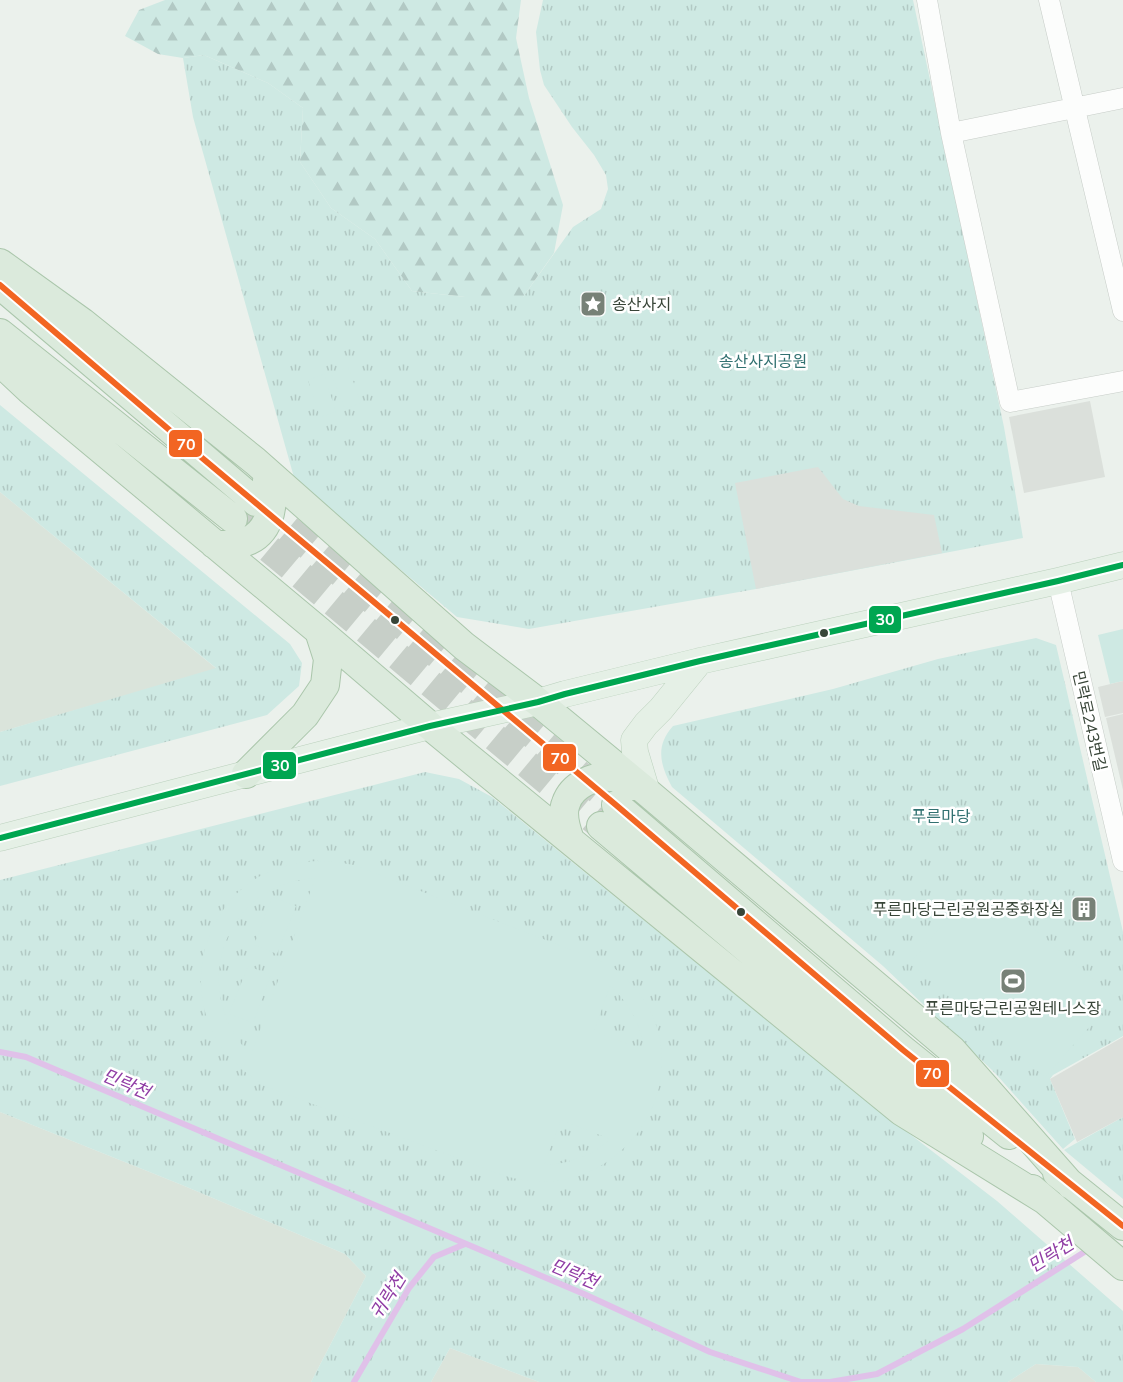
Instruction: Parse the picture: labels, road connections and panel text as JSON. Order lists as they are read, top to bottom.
{
  "streets": {
    "street": ["민락로243번길"]
  },
  "water": ["민락천", "귀락천"],
  "parks": ["송산사지공원", "푸른마당"],
  "places": {
    "place": ["송산사지"],
    "building": ["푸른마당근린공원공중화장실"],
    "sports": ["푸른마당근린공원테니스장"]
  },
  "lines": ["transit line 70", "transit line 30"]
}
